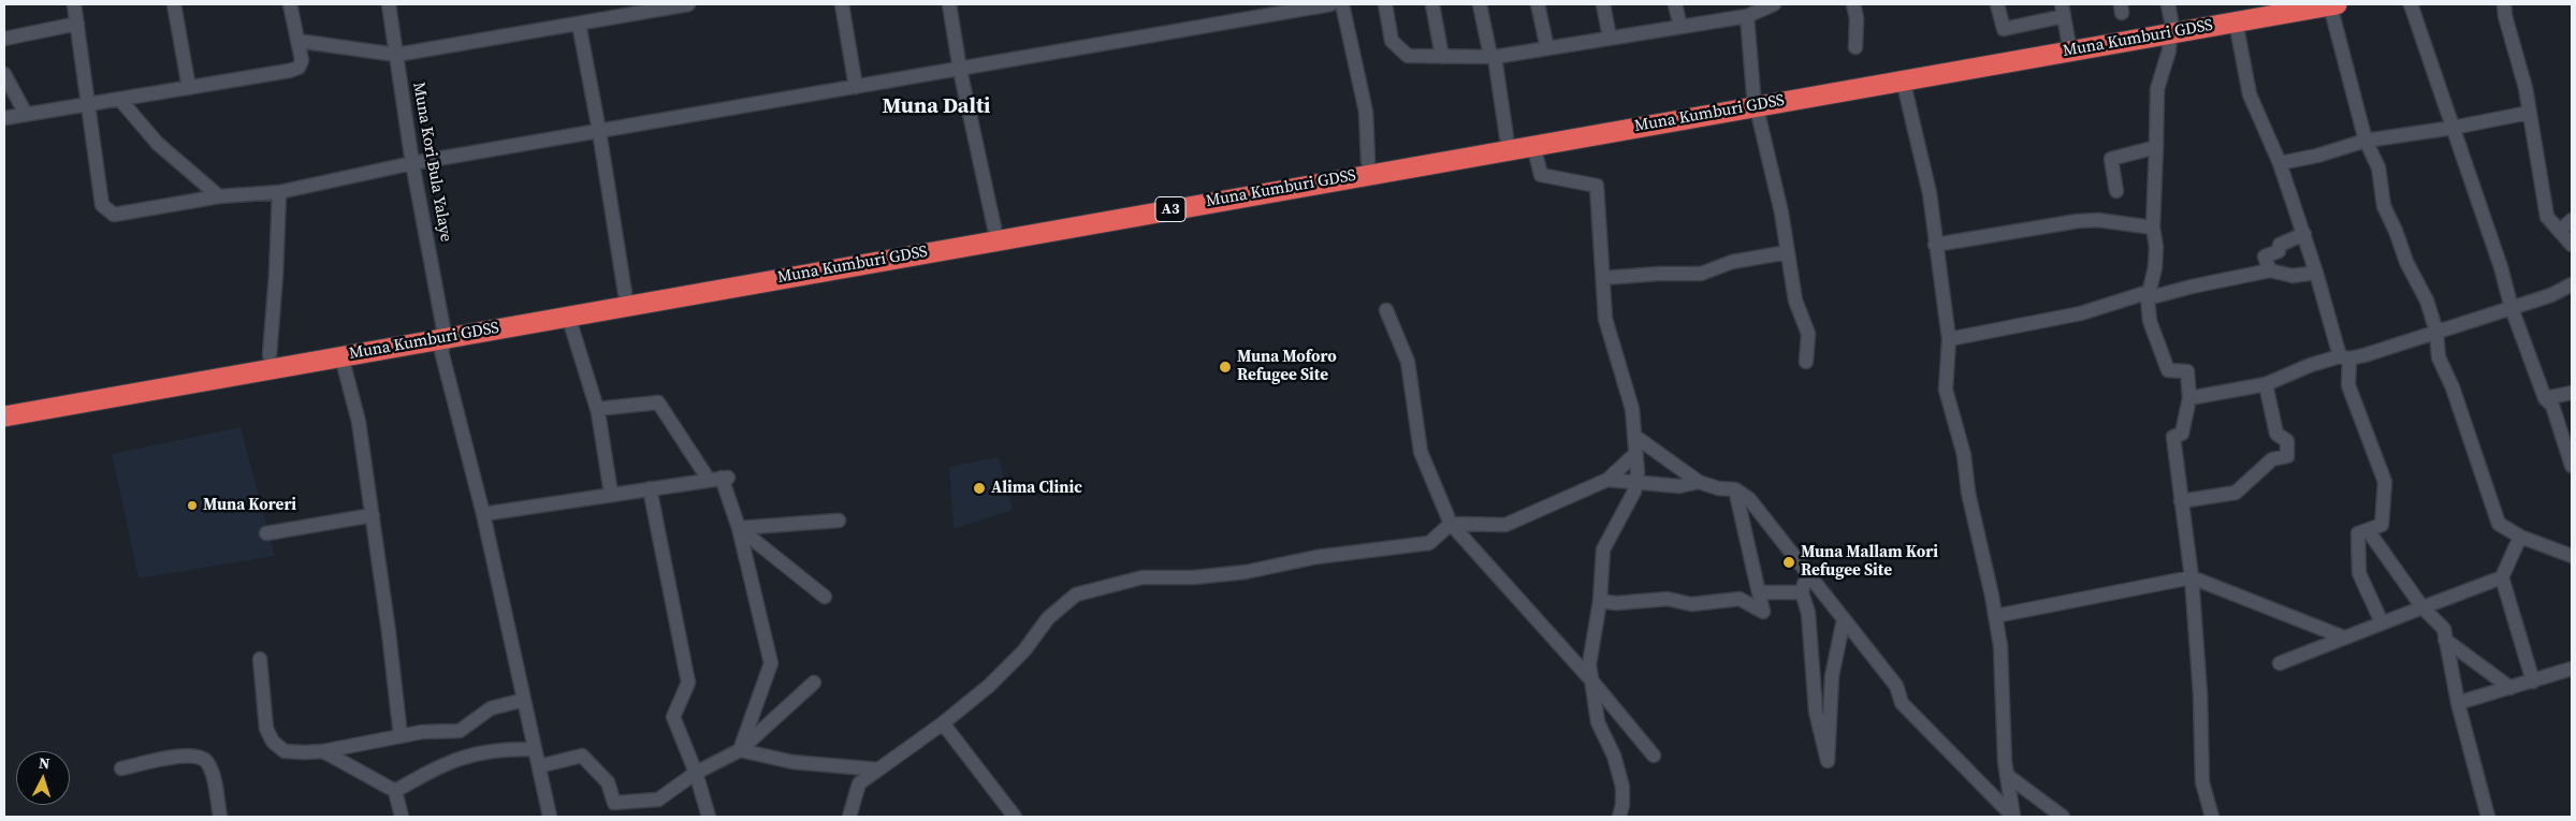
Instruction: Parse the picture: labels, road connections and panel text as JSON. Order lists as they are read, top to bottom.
{
  "streets": {
    "highway": ["Muna Kumburi GDSS", "A3"],
    "street": ["Muna Kori Bula Yalaye"]
  },
  "crossings": [
    ["Muna Kumburi GDSS", "Muna Kori Bula Yalaye"]
  ],
  "districts": ["Muna Dalti"],
  "places": [
    "Muna Moforo Refugee Site",
    "Alima Clinic",
    "Muna Koreri",
    "Muna Mallam Kori Refugee Site"
  ],
  "north": "top"
}
